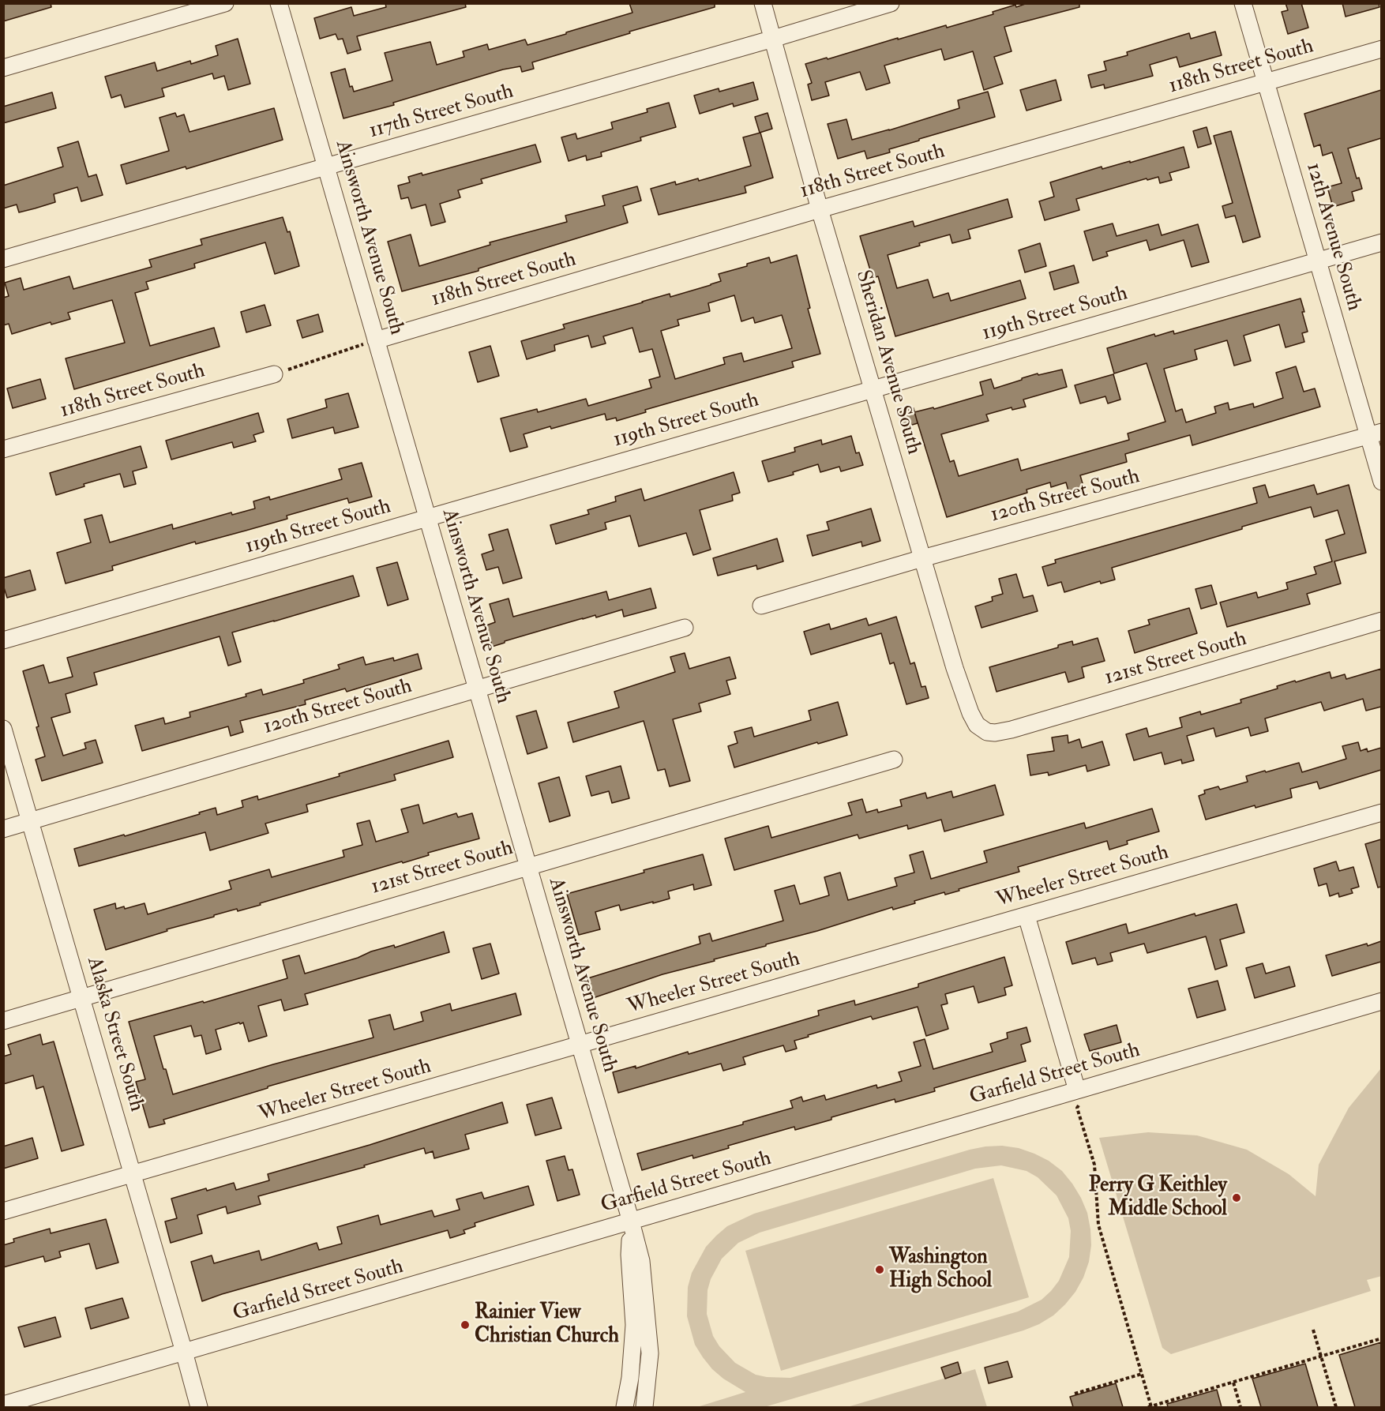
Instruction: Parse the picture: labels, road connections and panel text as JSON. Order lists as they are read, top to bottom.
{
  "streets": {
    "street": [
      "118th Street South",
      "117th Street South",
      "12th Avenue South",
      "Ainsworth Avenue South",
      "119th Street South",
      "Sheridan Avenue South",
      "120th Street South",
      "121st Street South",
      "Wheeler Street South",
      "Alaska Street South",
      "Garfield Street South"
    ]
  },
  "crossings": [
    ["118th Street South", "12th Avenue South"],
    ["118th Street South", "Ainsworth Avenue South"],
    ["118th Street South", "Sheridan Avenue South"],
    ["117th Street South", "Ainsworth Avenue South"],
    ["117th Street South", "Sheridan Avenue South"],
    ["12th Avenue South", "119th Street South"],
    ["12th Avenue South", "120th Street South"],
    ["Ainsworth Avenue South", "119th Street South"],
    ["Ainsworth Avenue South", "120th Street South"],
    ["Ainsworth Avenue South", "121st Street South"],
    ["Ainsworth Avenue South", "Wheeler Street South"],
    ["Ainsworth Avenue South", "Garfield Street South"],
    ["119th Street South", "Sheridan Avenue South"],
    ["Sheridan Avenue South", "120th Street South"],
    ["Sheridan Avenue South", "121st Street South"],
    ["120th Street South", "Alaska Street South"],
    ["121st Street South", "Alaska Street South"],
    ["Wheeler Street South", "Alaska Street South"],
    ["Alaska Street South", "Garfield Street South"]
  ],
  "places": ["Perry G Keithley Middle School", "Washington High School", "Rainier View Christian Church"]
}
